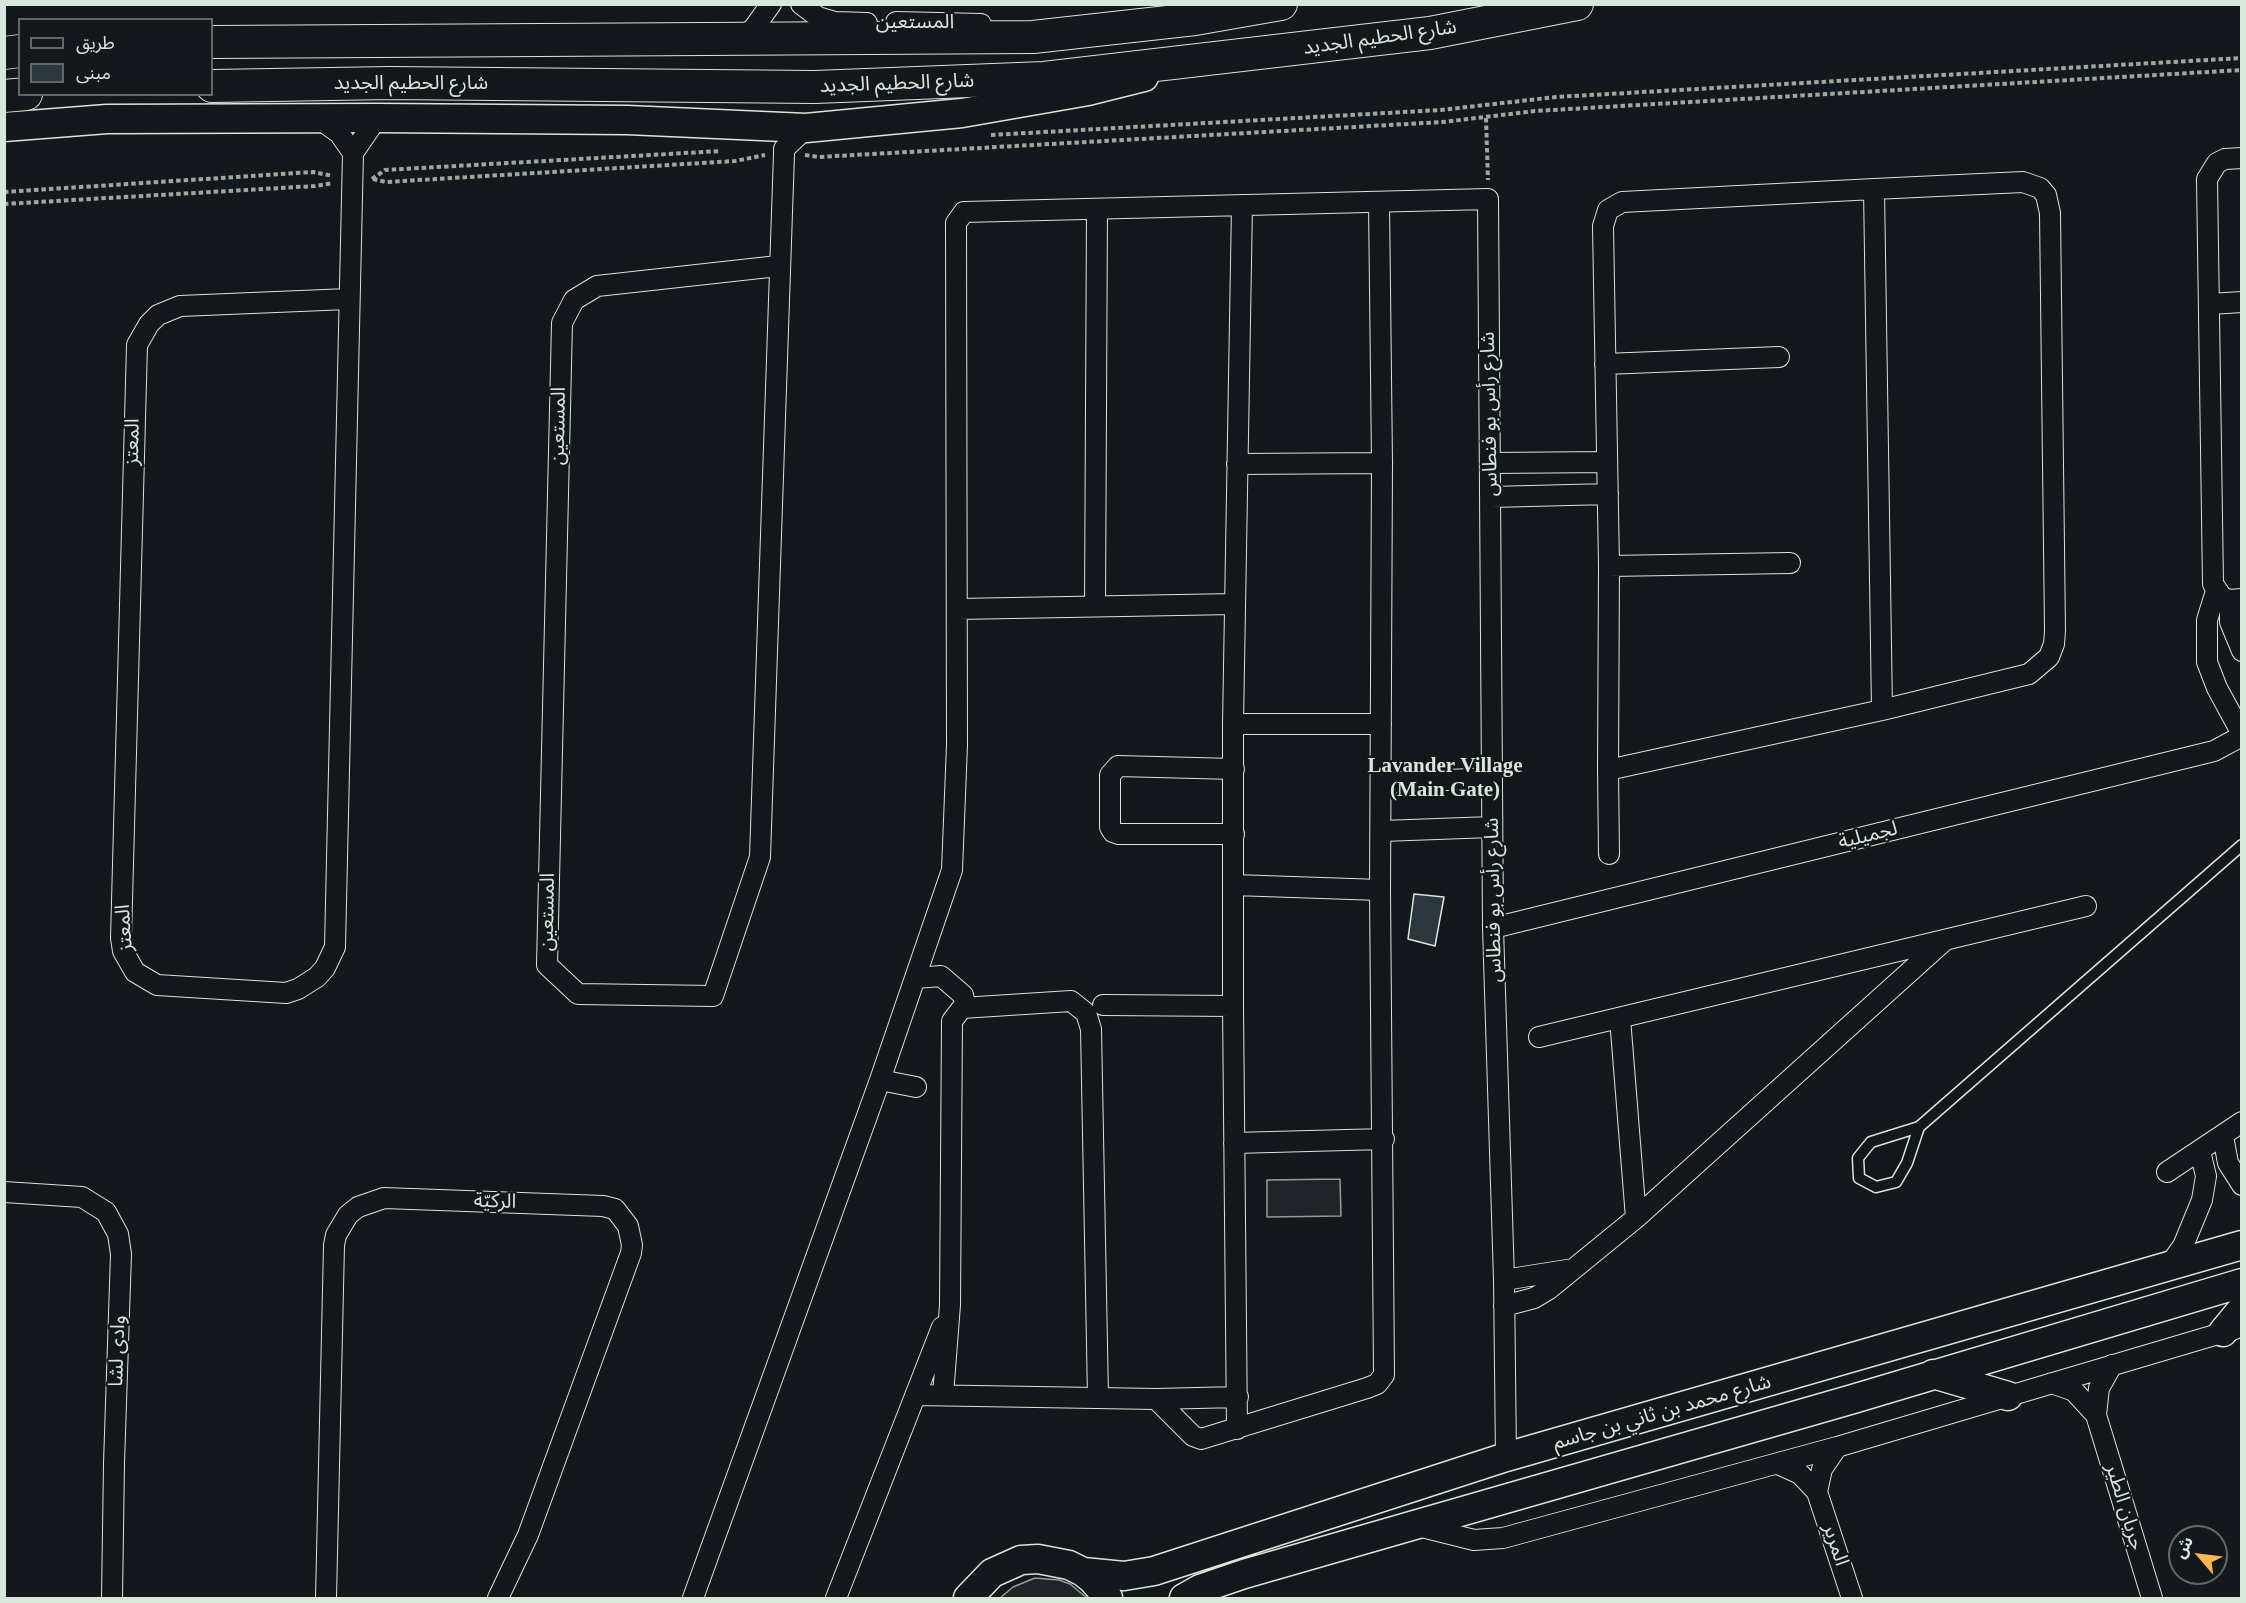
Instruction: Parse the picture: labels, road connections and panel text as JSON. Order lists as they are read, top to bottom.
{
  "streets": {
    "main road": ["شارع الحطيم الجديد", "شارع محمد بن ثاني بن جاسم"],
    "street": [
      "المستعين",
      "شارع رأس بو فنطاس",
      "المعتز",
      "لجميلية",
      "الركيّة",
      "وادى لشا",
      "جريان الطير",
      "المرير"
    ]
  },
  "crossings": [
    ["شارع رأس بو فنطاس", "لجميلية"],
    ["شارع رأس بو فنطاس", "شارع محمد بن ثاني بن جاسم"]
  ],
  "districts": ["Lavander Village (Main Gate)"],
  "legend": ["طريق", "مبنى"],
  "north": "top left"
}
